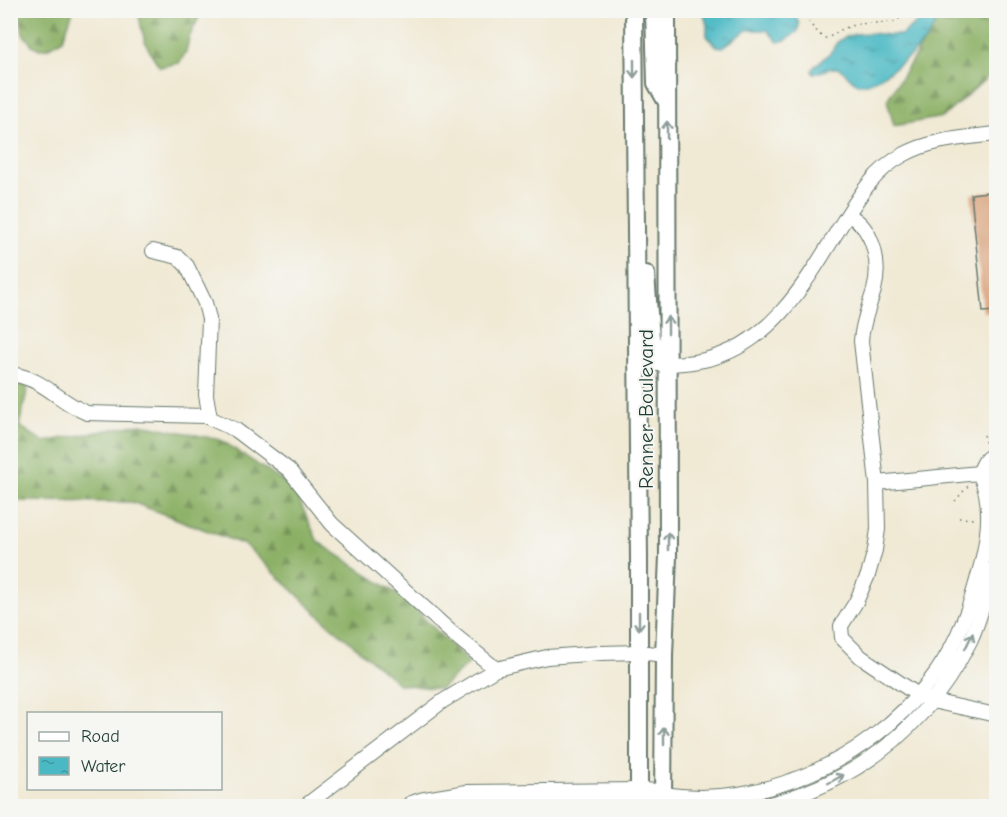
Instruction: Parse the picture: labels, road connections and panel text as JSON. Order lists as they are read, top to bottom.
{
  "streets": {
    "main road": ["Renner Boulevard"]
  },
  "legend": ["Road", "Water"]
}
